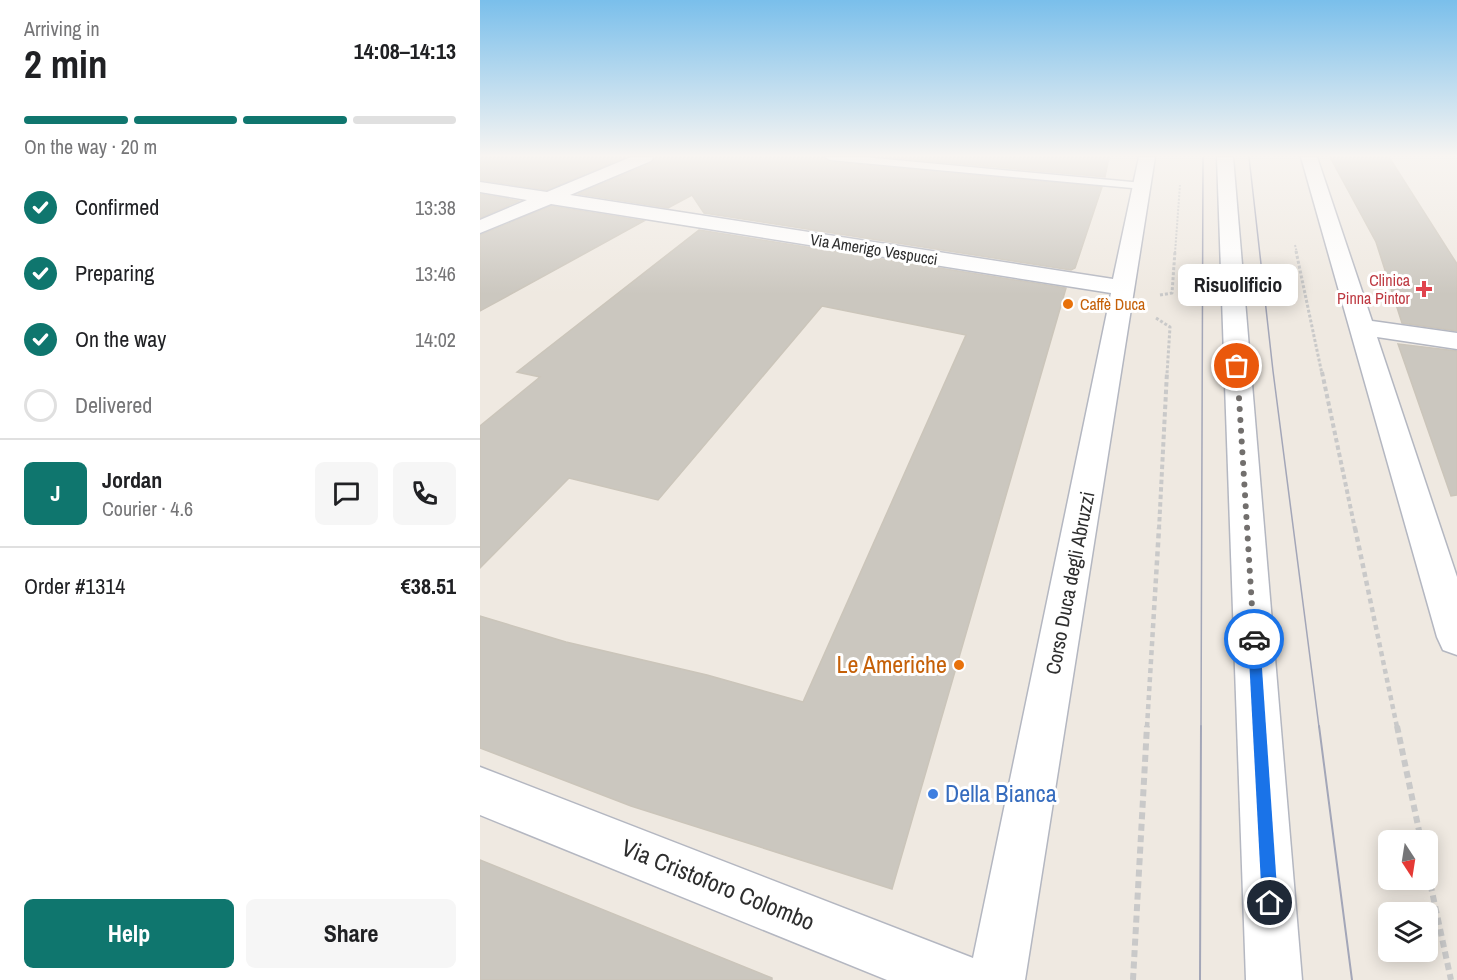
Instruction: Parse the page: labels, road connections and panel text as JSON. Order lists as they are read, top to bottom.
{
  "streets": {
    "street": ["Via Amerigo Vespucci", "Corso Duca degli Abruzzi", "Via Cristoforo Colombo"]
  },
  "crossings": [
    ["Via Amerigo Vespucci", "Corso Duca degli Abruzzi"]
  ],
  "places": {
    "health": ["Clinica Pinna Pintor"],
    "other": [
      "Caffè Duca",
      "Risuolificio",
      "Le Americhe",
      "Della Bianca"
    ]
  },
  "north": "bottom",
  "page": {
    "heading": ["2 min", "Arriving in", "14:08–14:13"],
    "panel": [
      "Jordan",
      "Courier · 4.6",
      "Order #1314",
      "€38.51"
    ],
    "bar": "On the way · 20 m",
    "list": [
      ["Confirmed", "13:38"],
      ["Preparing", "13:46"],
      ["On the way", "14:02"],
      "Delivered"
    ],
    "bubble": "Risuolificio",
    "round": "J",
    "buttons": ["Help", "Share"]
  }
}
